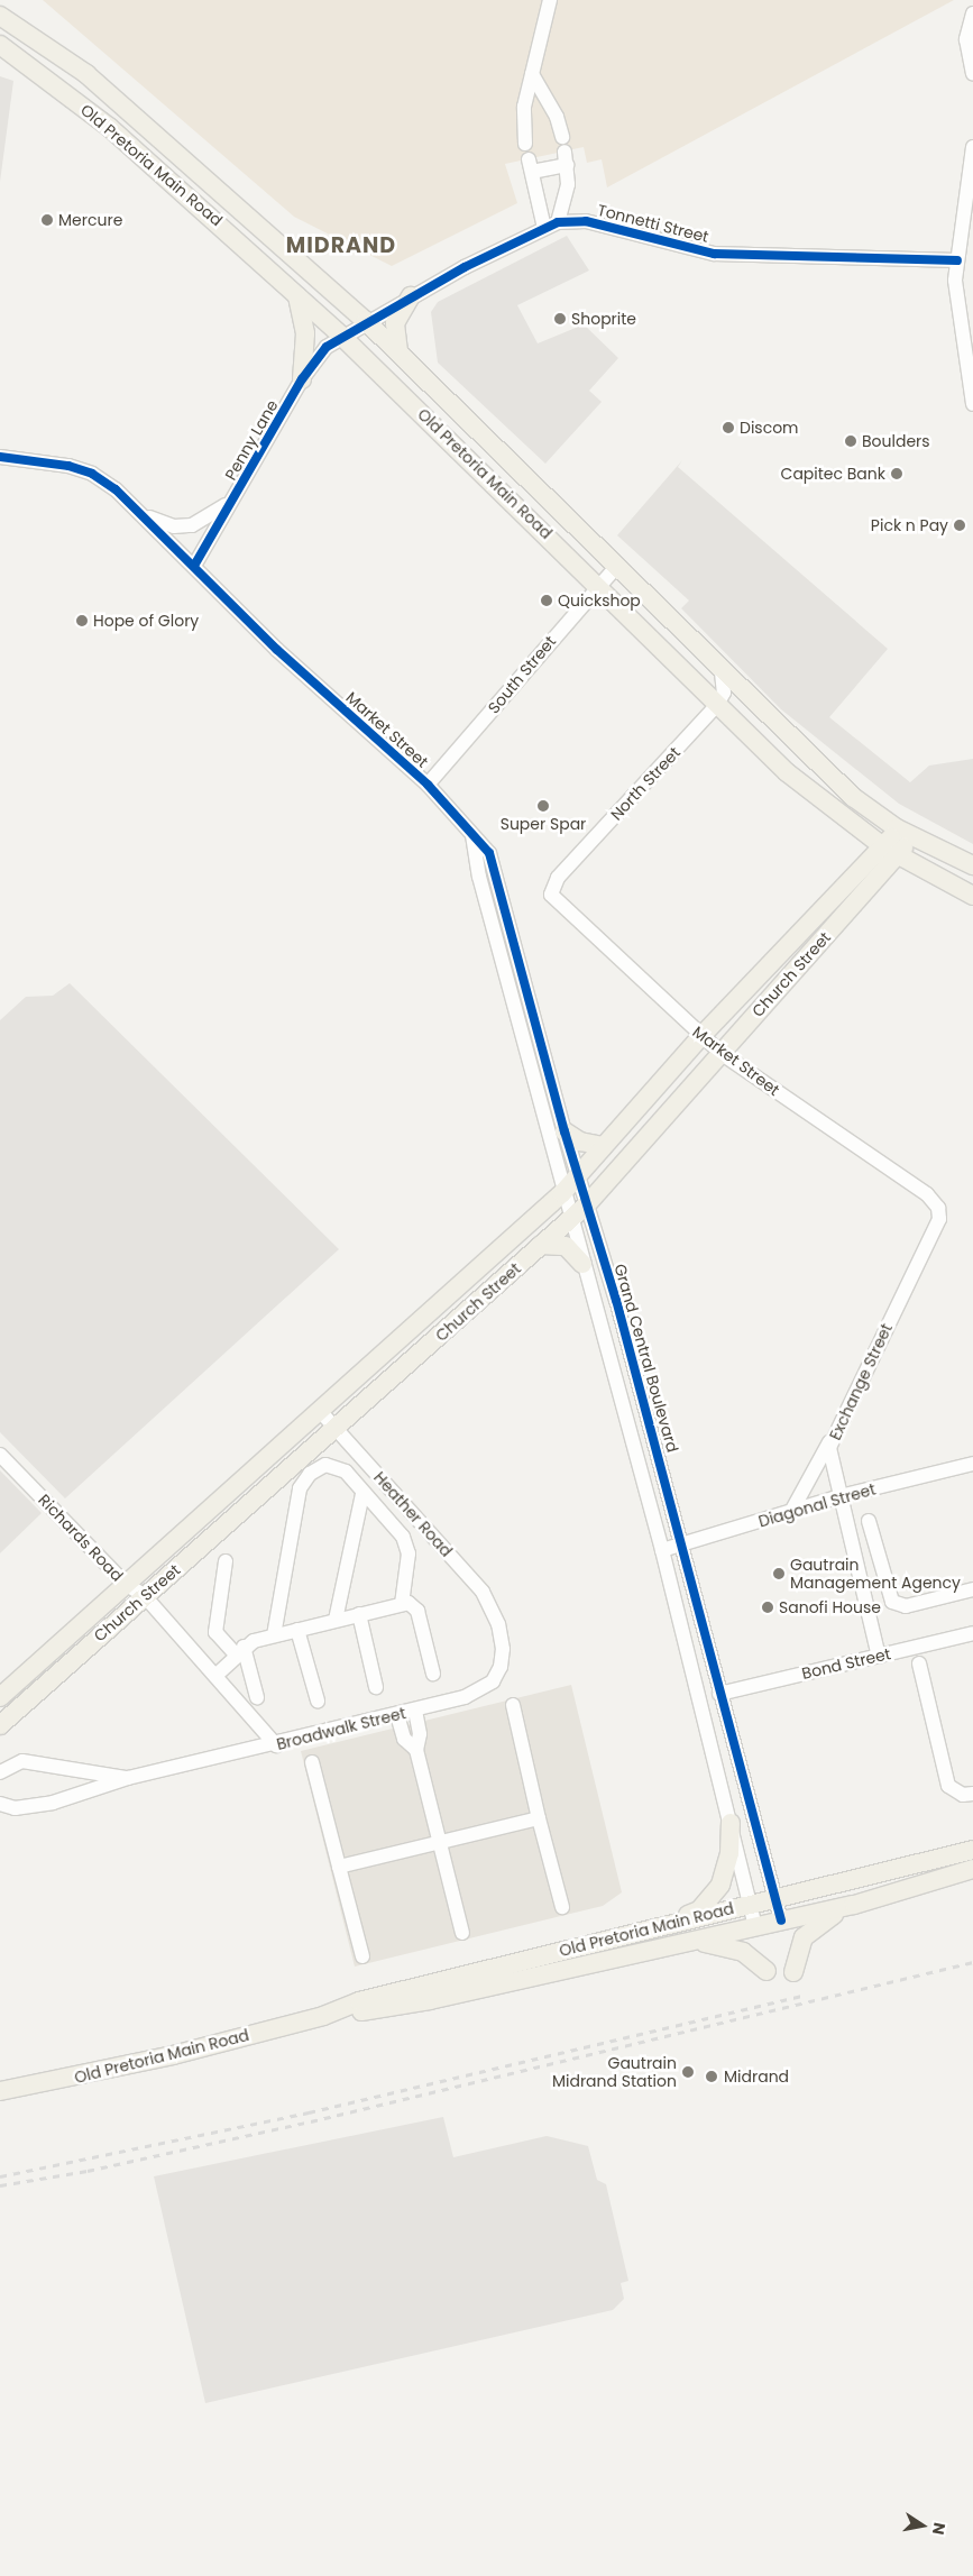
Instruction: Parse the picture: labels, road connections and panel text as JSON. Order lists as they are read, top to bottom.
{
  "streets": {
    "main road": ["Old Pretoria Main Road", "Church Street"],
    "street": [
      "Tonnetti Street",
      "Penny Lane",
      "South Street",
      "Market Street",
      "North Street",
      "Grand Central Boulevard",
      "Exchange Street",
      "Diagonal Street",
      "Heather Road",
      "Richards Road",
      "Bond Street",
      "Broadwalk Street"
    ]
  },
  "crossings": [
    ["Old Pretoria Main Road", "Tonnetti Street"],
    ["Old Pretoria Main Road", "Penny Lane"],
    ["Old Pretoria Main Road", "South Street"],
    ["Old Pretoria Main Road", "North Street"],
    ["Old Pretoria Main Road", "Church Street"],
    ["Old Pretoria Main Road", "Grand Central Boulevard"],
    ["Tonnetti Street", "Penny Lane"],
    ["Penny Lane", "Market Street"],
    ["South Street", "Market Street"],
    ["Market Street", "North Street"],
    ["Market Street", "Church Street"],
    ["Market Street", "Grand Central Boulevard"],
    ["Market Street", "Exchange Street"],
    ["Church Street", "Grand Central Boulevard"],
    ["Church Street", "Heather Road"],
    ["Church Street", "Richards Road"],
    ["Grand Central Boulevard", "Diagonal Street"],
    ["Grand Central Boulevard", "Bond Street"],
    ["Exchange Street", "Diagonal Street"],
    ["Exchange Street", "Bond Street"],
    ["Heather Road", "Broadwalk Street"],
    ["Richards Road", "Broadwalk Street"]
  ],
  "districts": ["MIDRAND"],
  "places": [
    "Mercure",
    "Shoprite",
    "Discom",
    "Boulders",
    "Capitec Bank",
    "Pick n Pay",
    "Quickshop",
    "Hope of Glory",
    "Super Spar",
    "Gautrain Management Agency",
    "Sanofi House",
    "Gautrain Midrand Station",
    "Midrand"
  ],
  "north": "right"
}
